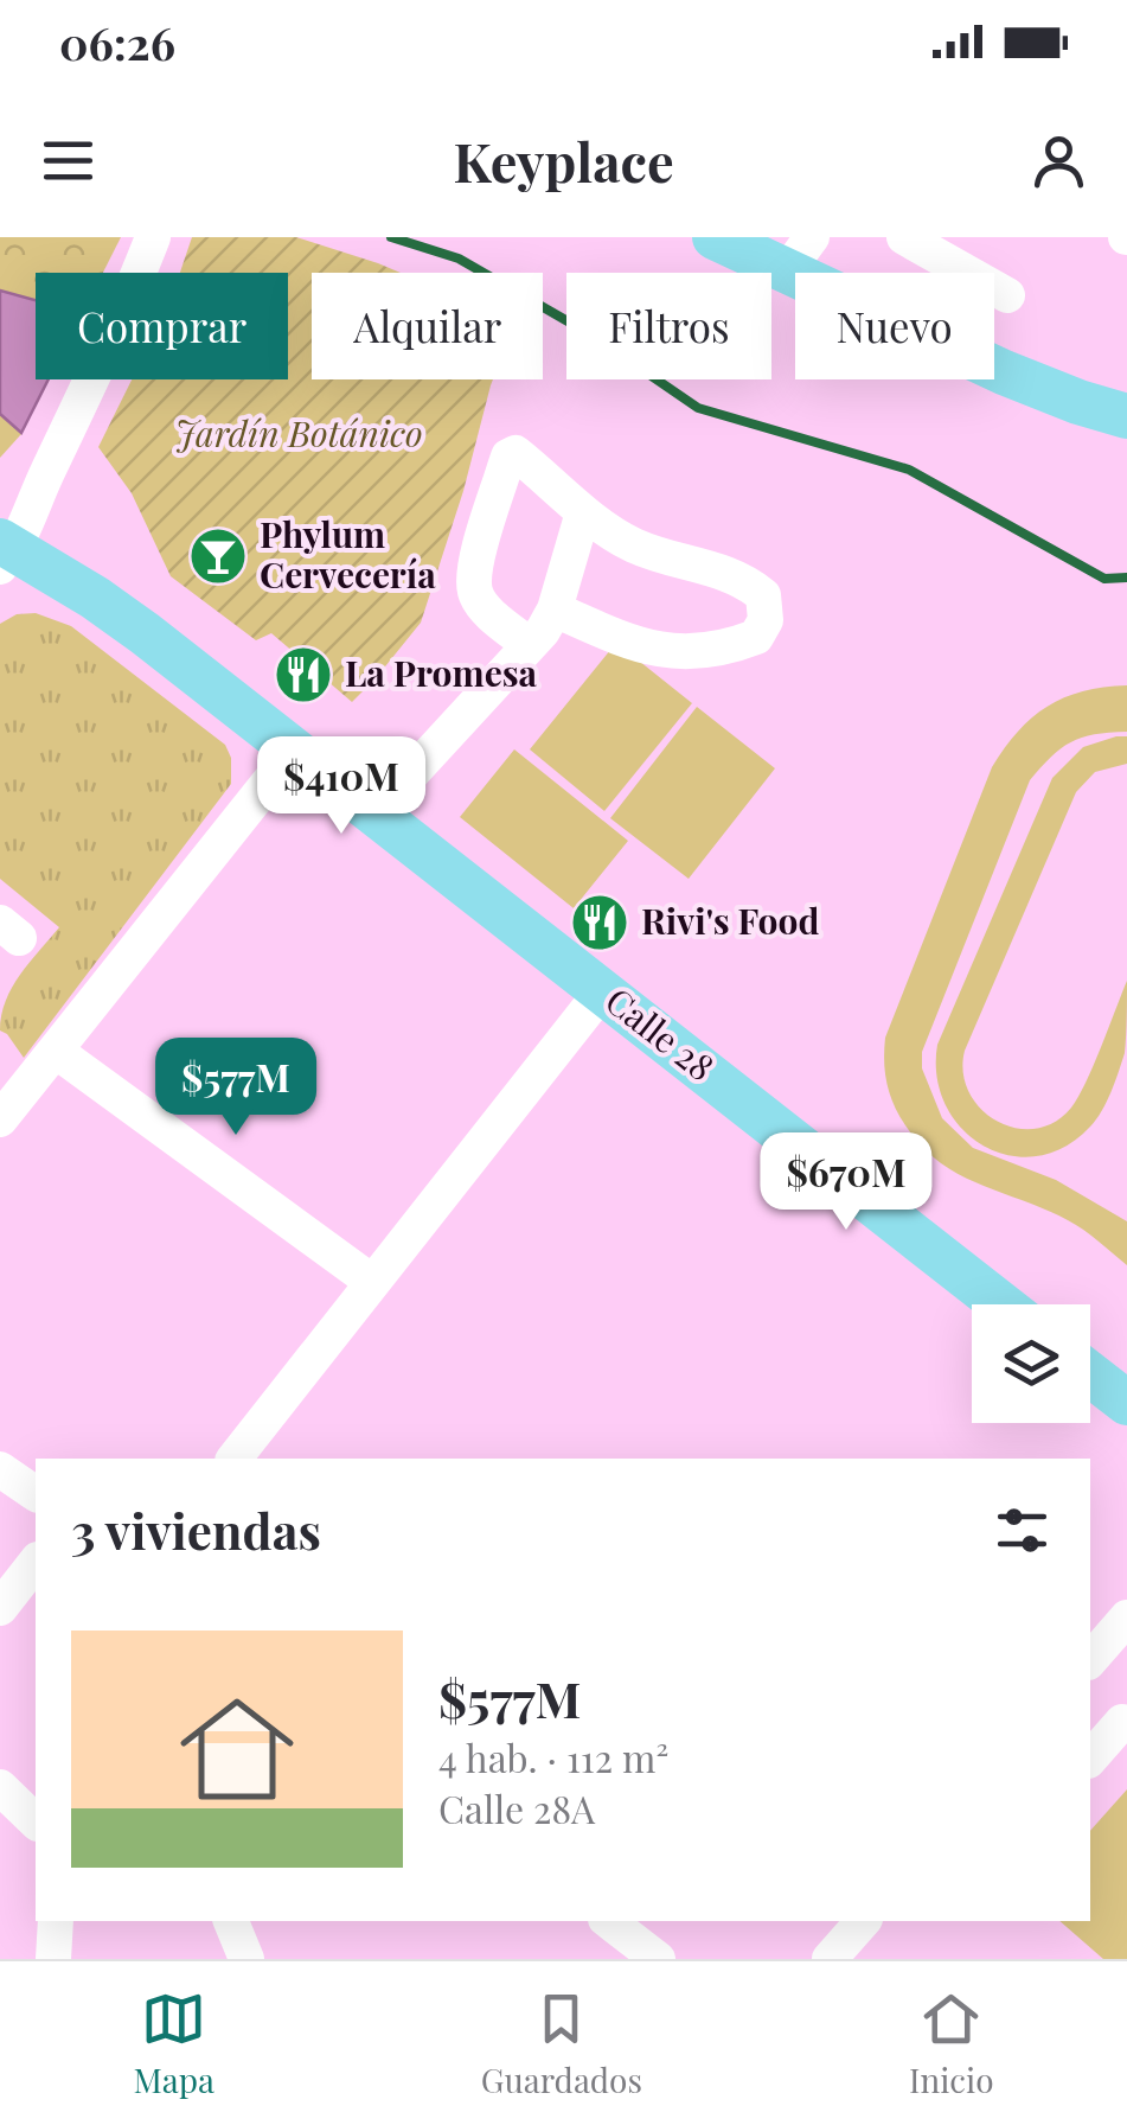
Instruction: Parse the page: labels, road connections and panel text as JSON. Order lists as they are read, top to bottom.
{
  "streets": {
    "main road": ["Calle 28"]
  },
  "parks": ["Jardín Botánico"],
  "places": {
    "bar": ["Phylum Cervecería"],
    "restaurant": ["La Promesa", "Rivi's Food"]
  },
  "page": {
    "status": "06:26",
    "header": "Keyplace",
    "chip": [
      "Comprar",
      "Alquilar",
      "Filtros",
      "Nuevo"
    ],
    "price": ["$410M", "$577M", "$670M"],
    "heading": "3 viviendas",
    "list": [
      {
        "name": "$577M",
        "note": "4 hab. · 112 m² · Calle 28A"
      }
    ],
    "tabs": ["Mapa", "Guardados", "Inicio"]
  }
}
